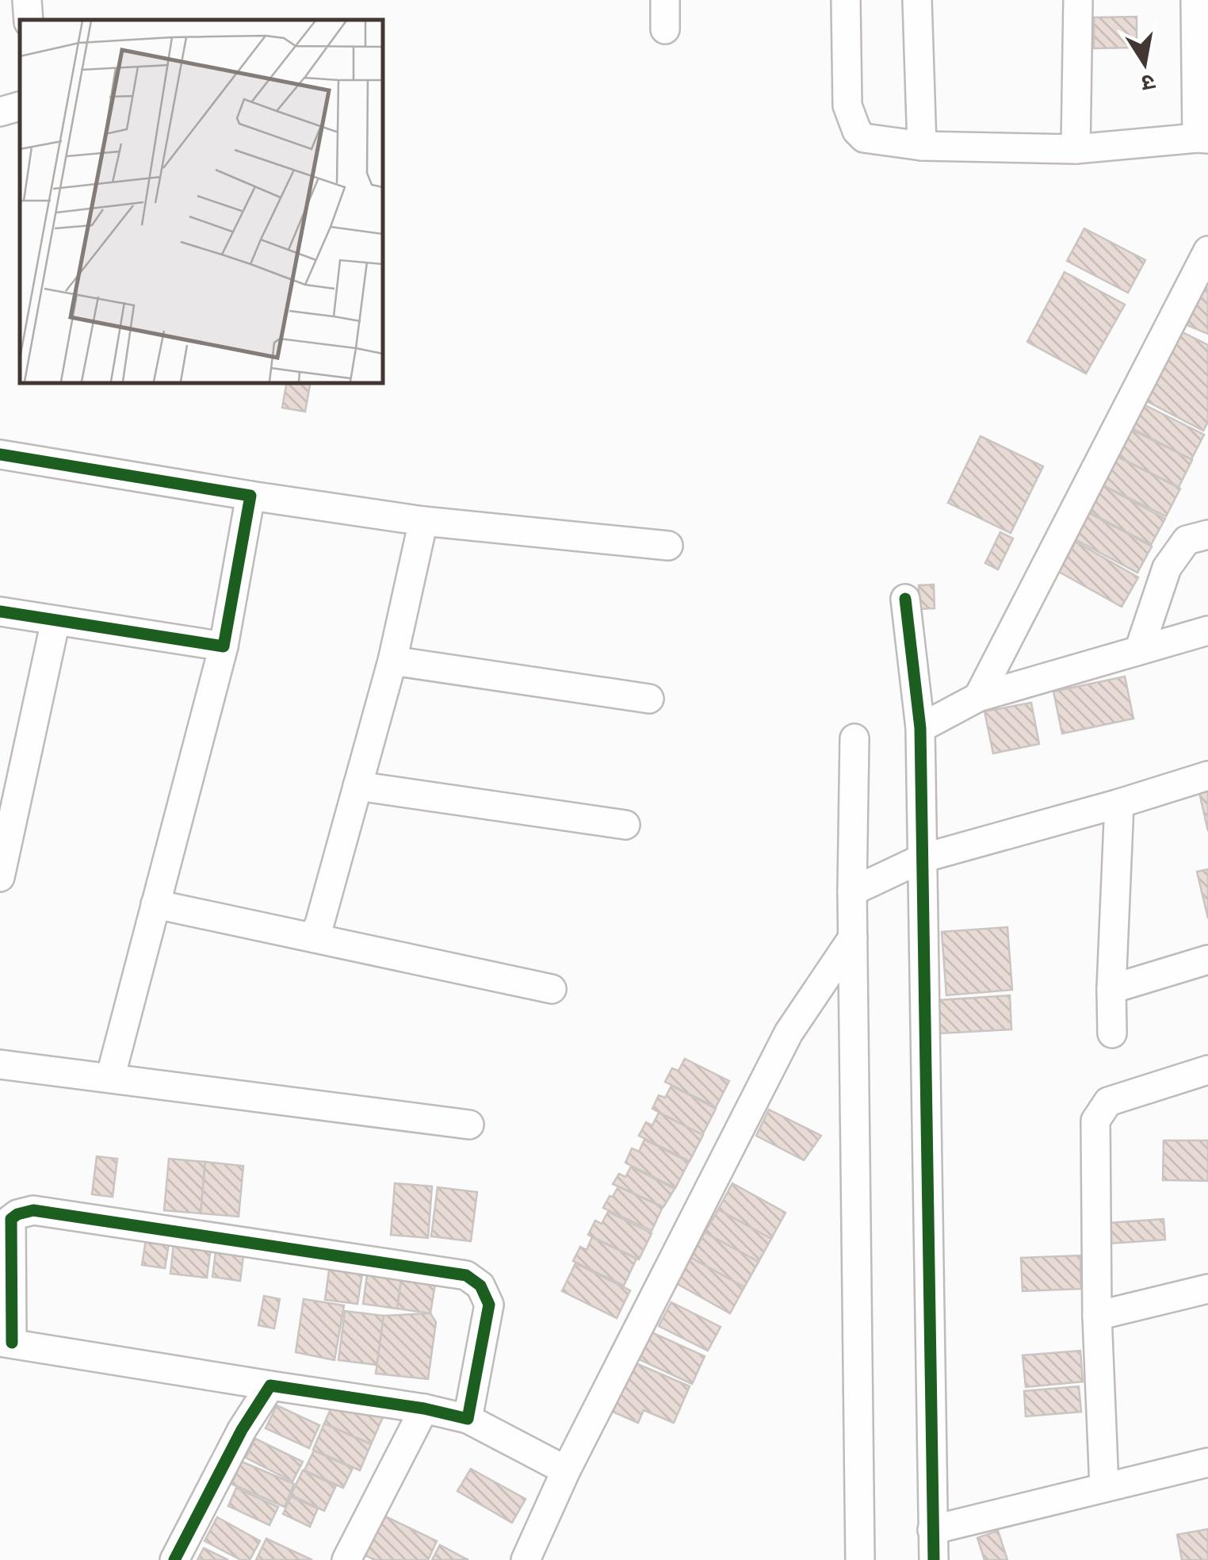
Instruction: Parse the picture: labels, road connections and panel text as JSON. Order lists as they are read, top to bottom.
{
  "north": "bottom"
}
